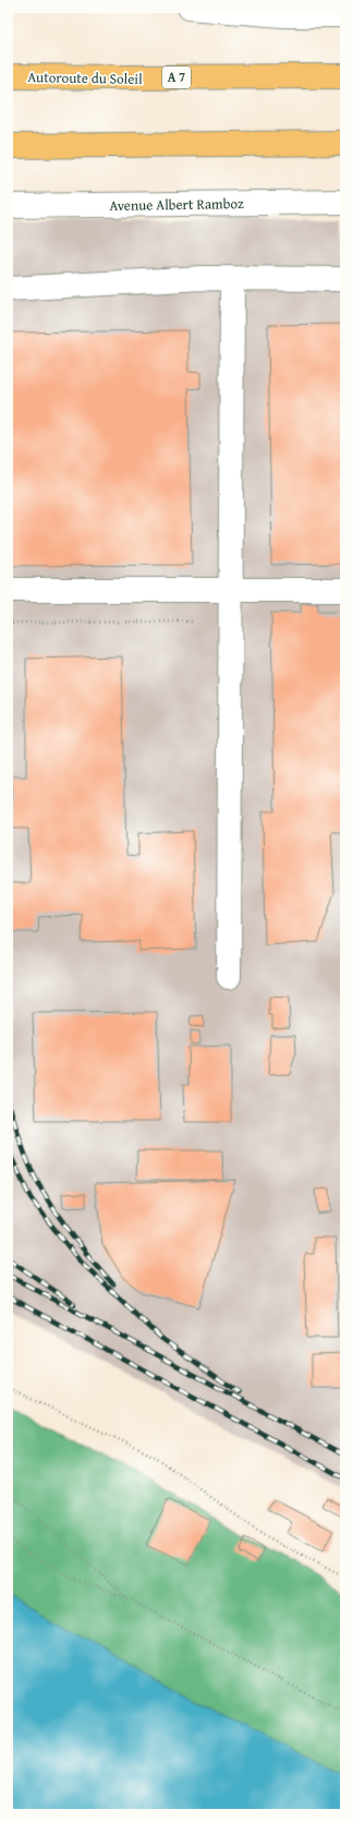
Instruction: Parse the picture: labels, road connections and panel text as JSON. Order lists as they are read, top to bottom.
{
  "streets": {
    "highway": ["Autoroute du Soleil", "A 7"],
    "street": ["Avenue Albert Ramboz"]
  }
}
